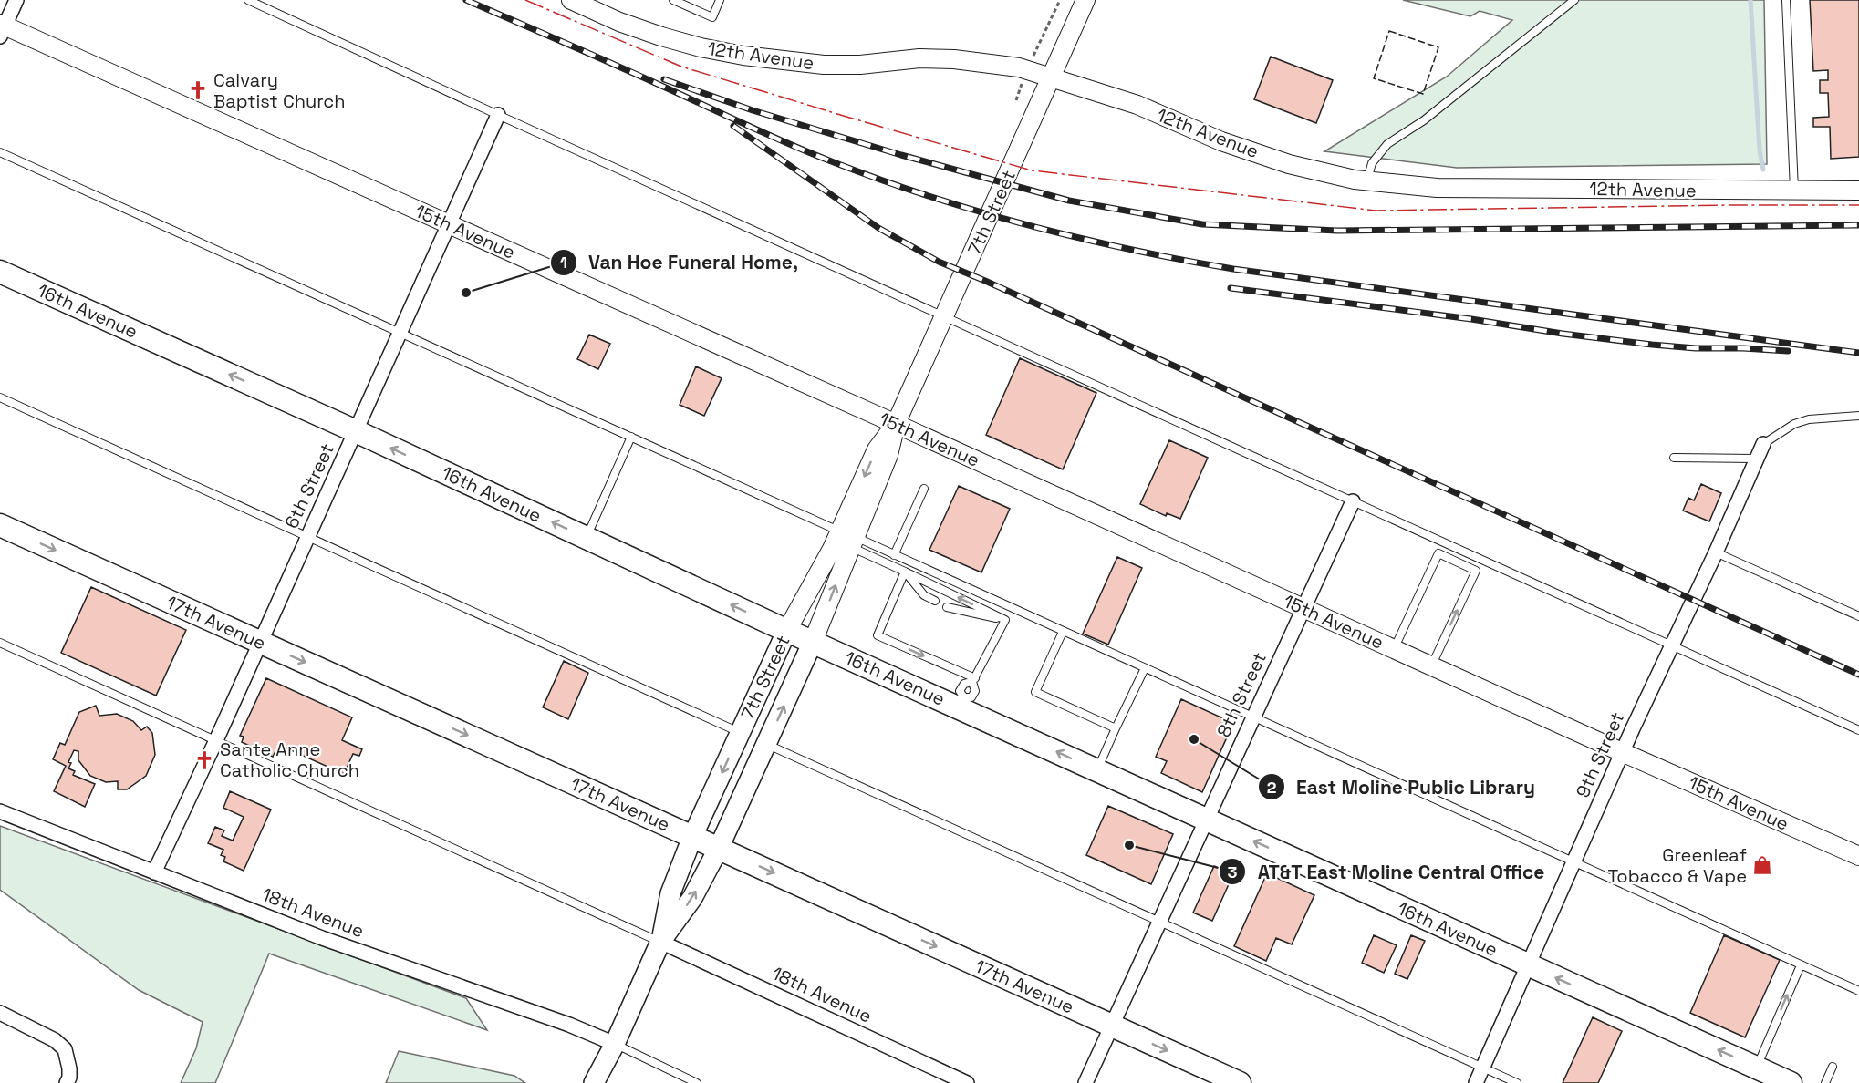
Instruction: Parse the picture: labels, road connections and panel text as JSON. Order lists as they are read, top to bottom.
{
  "streets": {
    "main road": ["7th Street", "16th Avenue", "17th Avenue"],
    "street": [
      "12th Avenue",
      "15th Avenue",
      "6th Street",
      "8th Street",
      "9th Street",
      "18th Avenue"
    ]
  },
  "crossings": [
    ["12th Avenue", "7th Street"],
    ["7th Street", "15th Avenue"],
    ["7th Street", "16th Avenue"],
    ["7th Street", "17th Avenue"],
    ["7th Street", "18th Avenue"],
    ["15th Avenue", "6th Street"],
    ["15th Avenue", "8th Street"],
    ["15th Avenue", "9th Street"],
    ["16th Avenue", "6th Street"],
    ["16th Avenue", "8th Street"],
    ["16th Avenue", "9th Street"],
    ["6th Street", "17th Avenue"],
    ["6th Street", "18th Avenue"],
    ["17th Avenue", "8th Street"]
  ],
  "one_way": ["16th Avenue", "17th Avenue"],
  "places": {
    "church": ["Calvary Baptist Church", "Sante Anne Catholic Church"],
    "other": ["Van Hoe Funeral Home,", "East Moline Public Library", "AT&T East Moline Central Office"],
    "shop": ["Greenleaf Tobacco & Vape"]
  }
}
